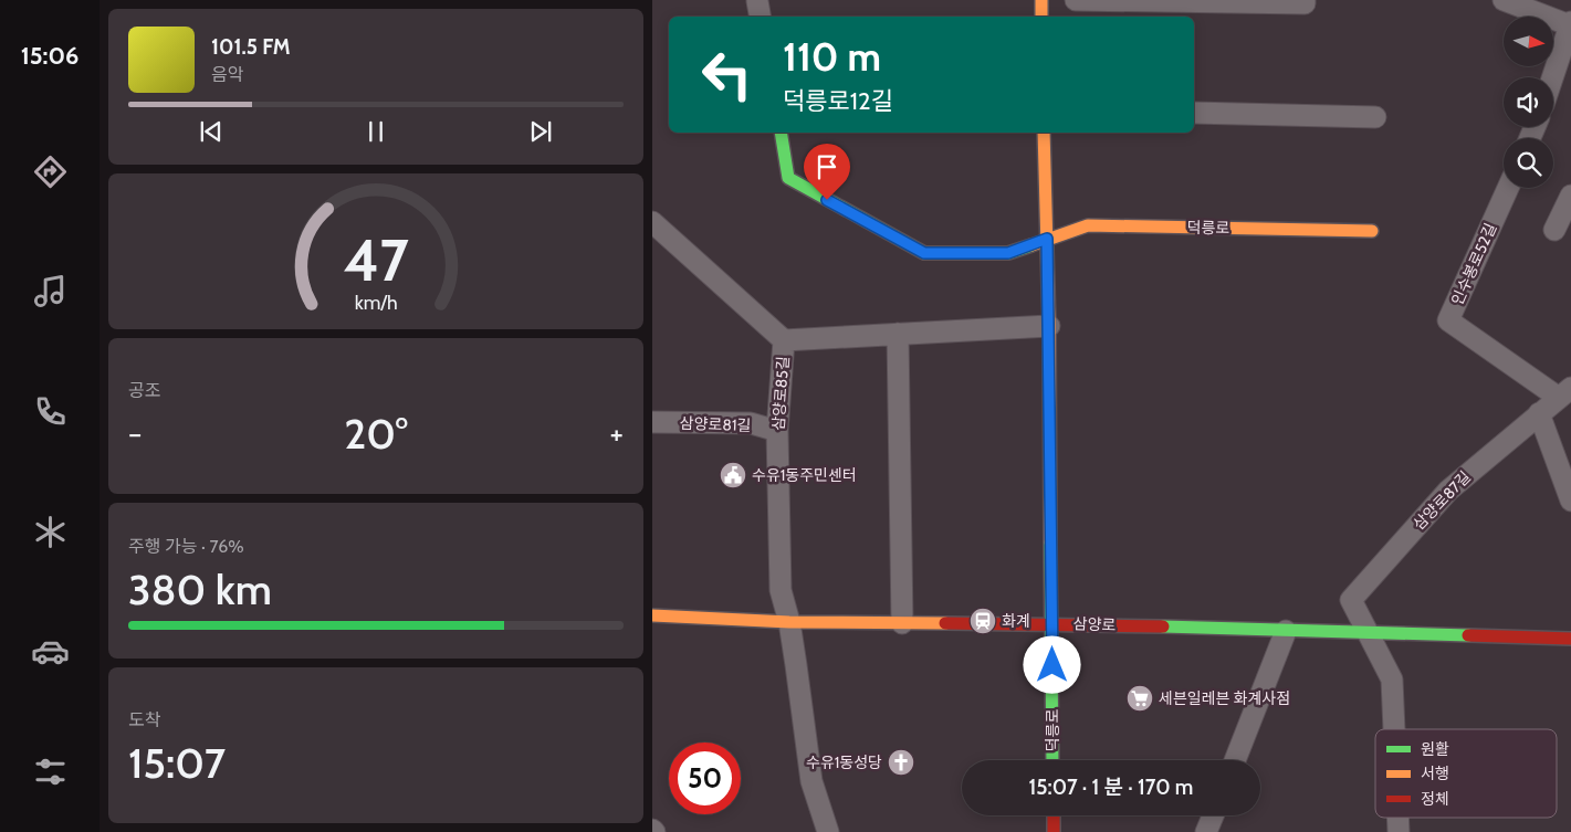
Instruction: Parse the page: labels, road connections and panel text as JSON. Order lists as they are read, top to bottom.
{
  "streets": {
    "main road": ["덕릉로", "삼양로"],
    "street": [
      "인수봉로52길",
      "삼양로85길",
      "삼양로81길",
      "삼양로87길"
    ]
  },
  "crossings": [
    ["덕릉로", "삼양로"],
    ["인수봉로52길", "삼양로87길"],
    ["삼양로85길", "삼양로81길"],
    ["삼양로85길", "삼양로"],
    ["삼양로87길", "삼양로"]
  ],
  "places": {
    "public building": ["수유1동주민센터"],
    "station": ["화계"],
    "supermarket": ["세븐일레븐 화계사점"],
    "church": ["수유1동성당"]
  },
  "legend": ["원활", "서행", "정체"],
  "north": "right",
  "page": {
    "tabs": "15:06",
    "turn": ["110 m", "덕릉로12길"],
    "song": ["101.5 FM", "음악"],
    "tile": [
      "공조",
      ["주행 가능 · 76%", "380 km"],
      ["도착", "15:07"]
    ],
    "heat": ["−", "20°", "+"],
    "limit": "50",
    "trip": "15:07 · 1 분 · 170 m",
    "gauge": ["47", "km/h"]
  }
}
